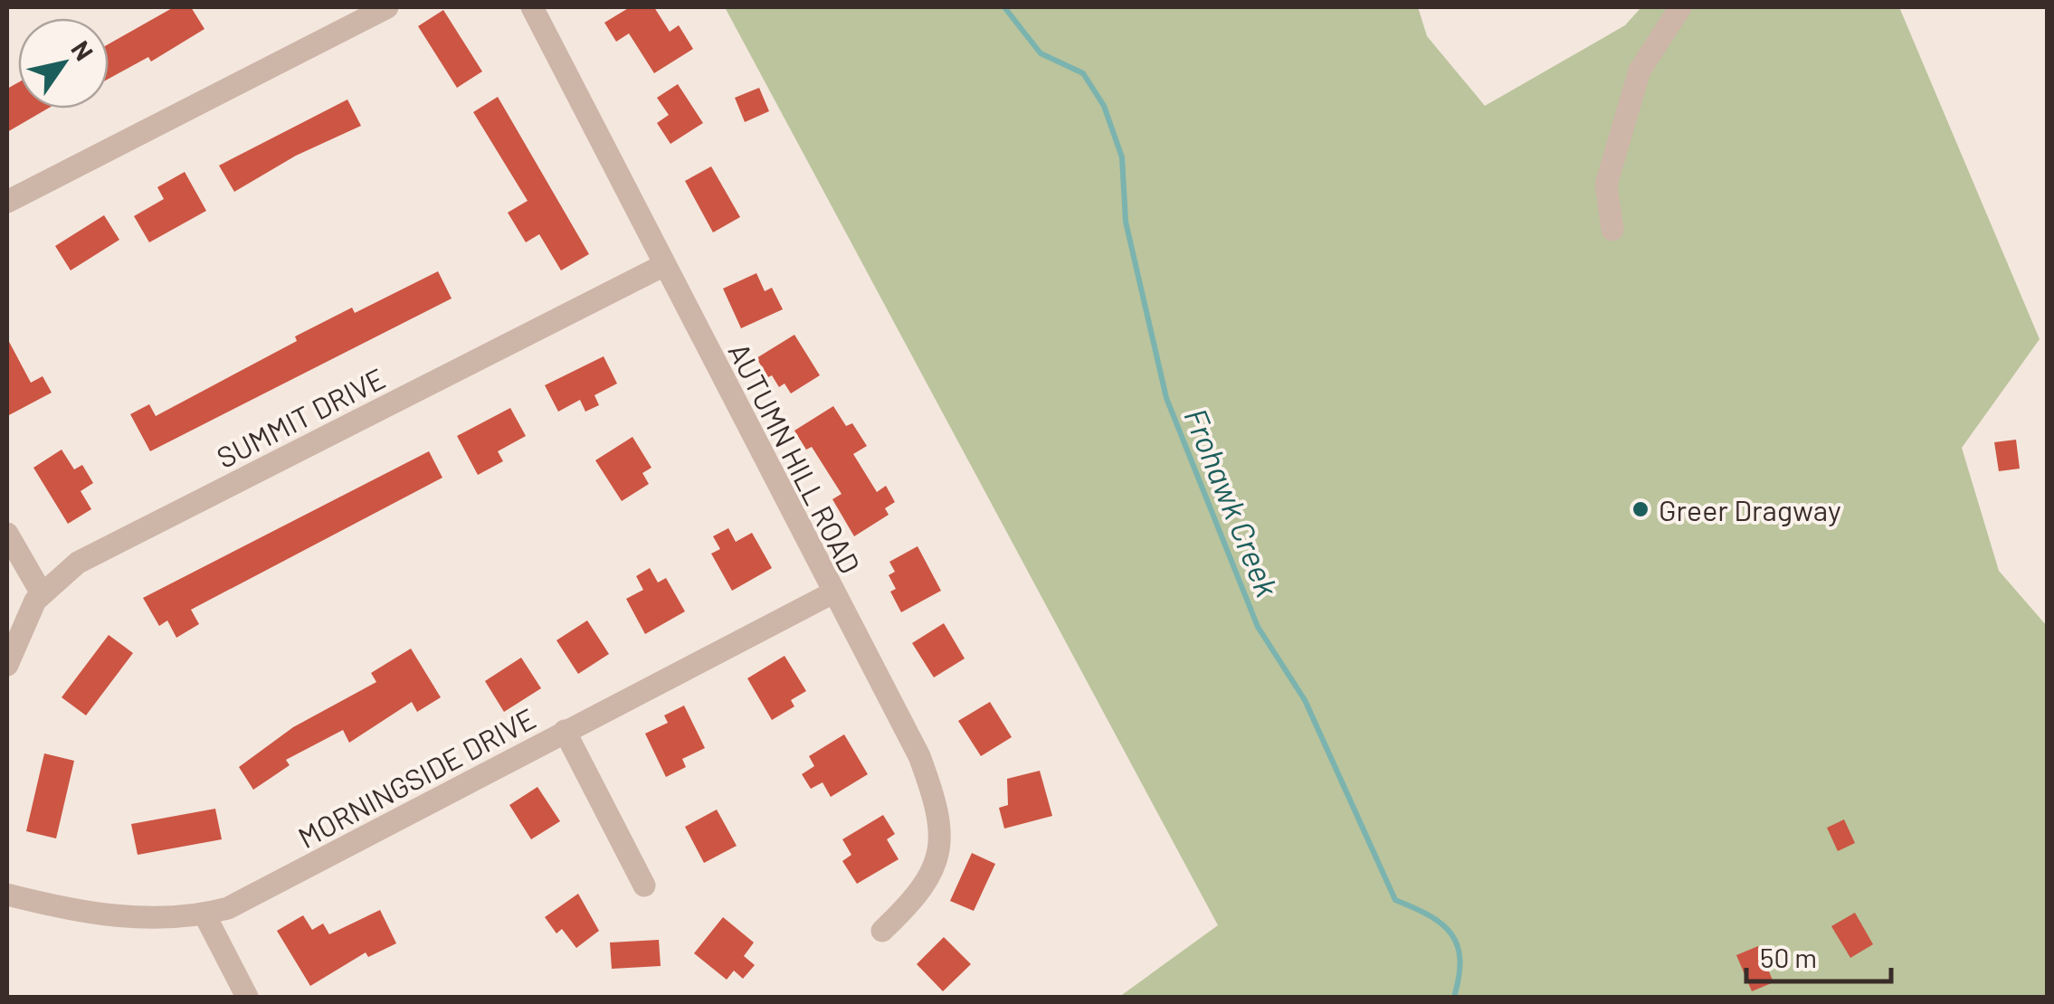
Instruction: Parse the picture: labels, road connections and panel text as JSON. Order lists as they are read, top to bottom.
{
  "streets": {
    "street": ["SUMMIT DRIVE", "AUTUMN HILL ROAD", "MORNINGSIDE DRIVE"]
  },
  "crossings": [
    ["SUMMIT DRIVE", "AUTUMN HILL ROAD"],
    ["AUTUMN HILL ROAD", "MORNINGSIDE DRIVE"]
  ],
  "water": ["Frohawk Creek"],
  "places": ["Greer Dragway"],
  "scale_bar": "50 m",
  "north": "top right"
}
